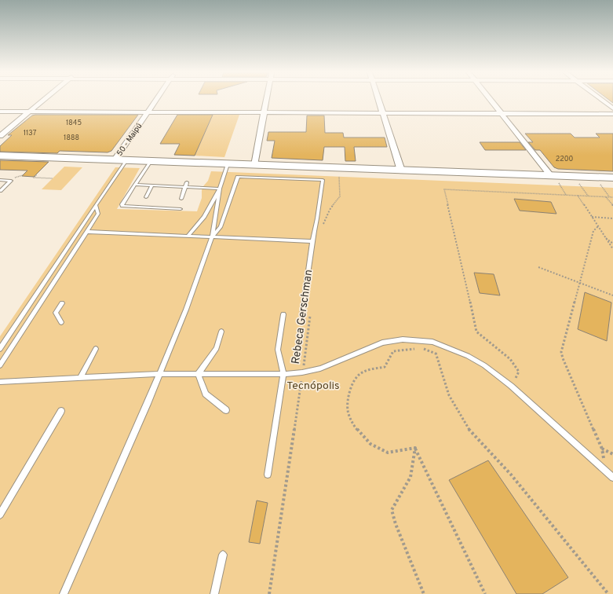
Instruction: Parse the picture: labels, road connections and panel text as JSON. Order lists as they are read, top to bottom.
{
  "streets": {
    "street": ["50 - Maipú"],
    "path": ["Rebeca Gerschman"]
  },
  "parks": ["Tecnópolis"],
  "house_numbers": [
    "1845",
    "1137",
    "1888",
    "2200"
  ]
}
